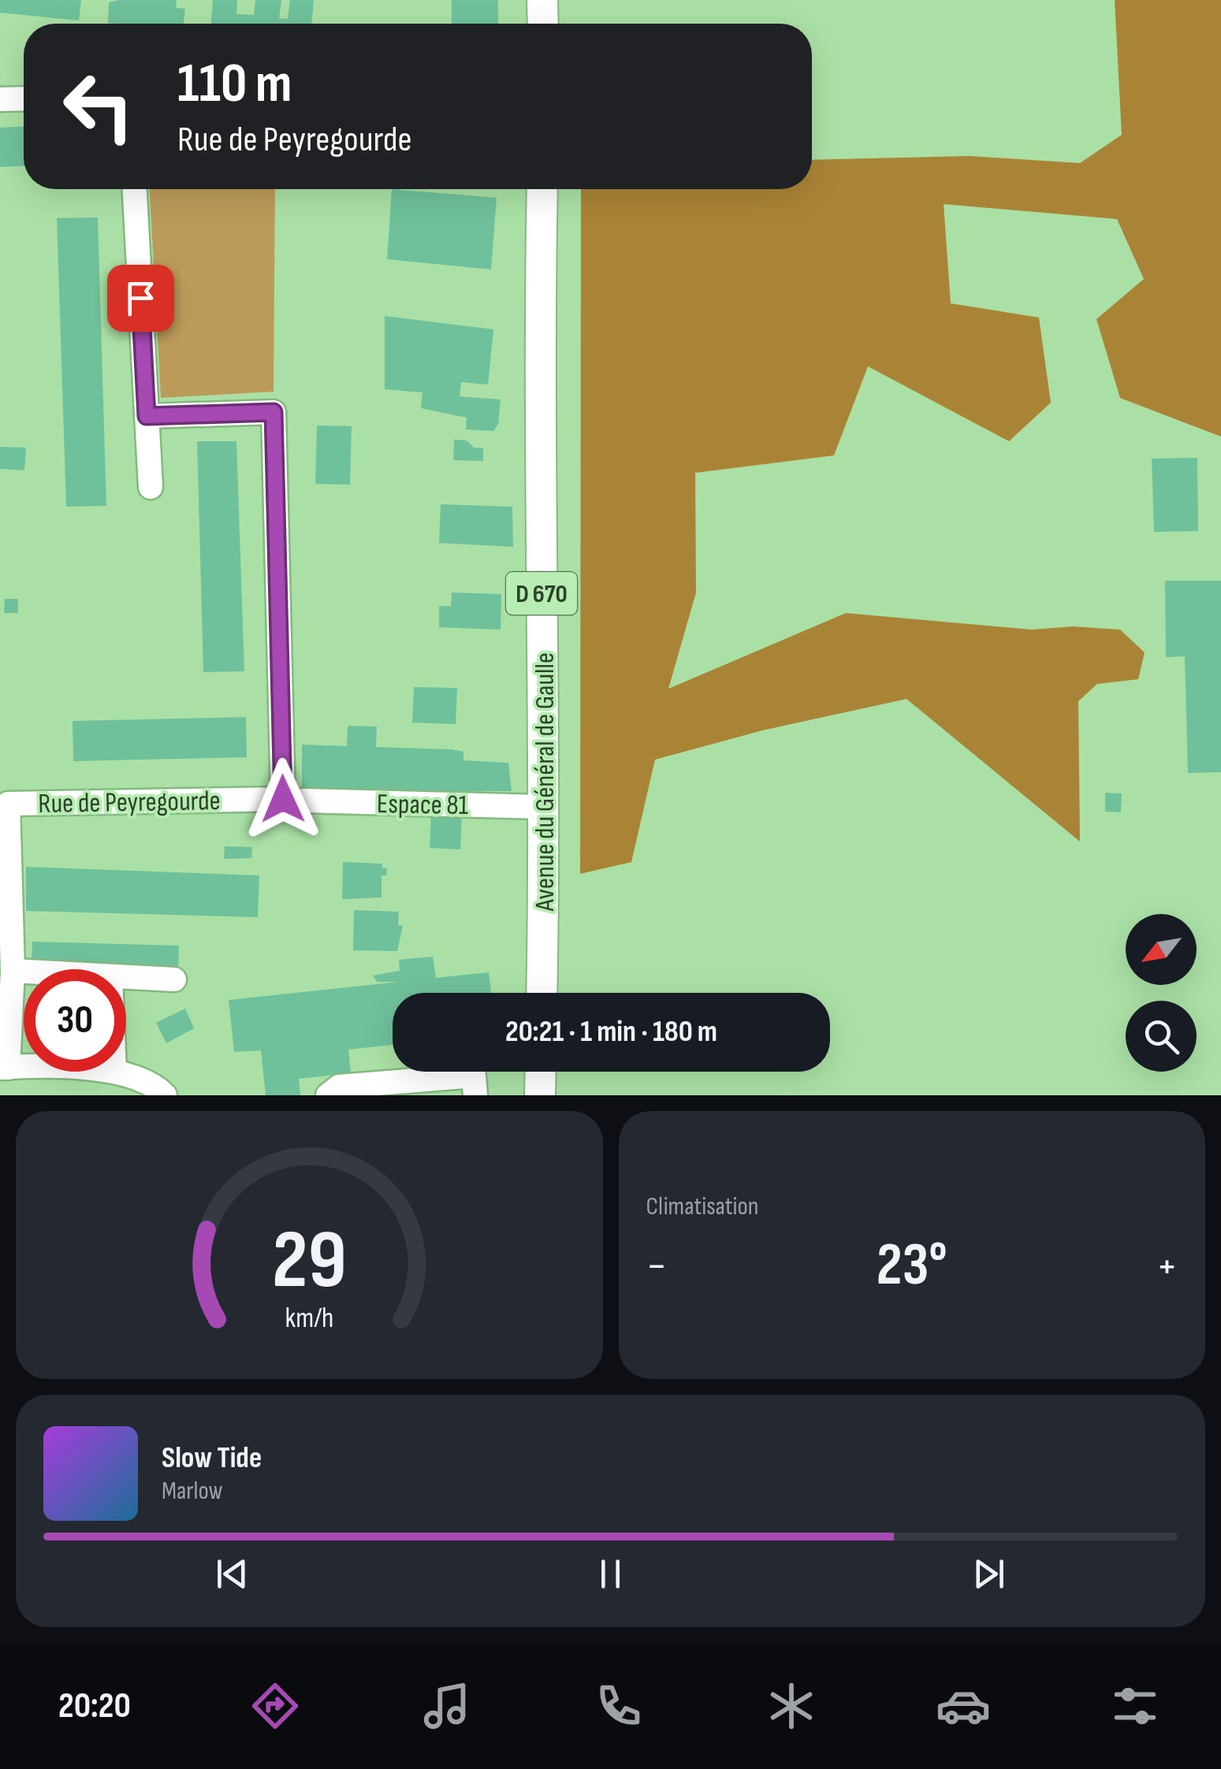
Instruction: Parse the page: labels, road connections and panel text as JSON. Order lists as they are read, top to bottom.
{
  "streets": {
    "main road": ["D 670", "Avenue du Général de Gaulle"],
    "street": ["Rue de Peyregourde", "Espace 81"]
  },
  "crossings": [
    ["Avenue du Général de Gaulle", "Espace 81"]
  ],
  "north": "bottom left",
  "page": {
    "turn": ["110 m", "Rue de Peyregourde"],
    "limit": "30",
    "trip": "20:21 · 1 min · 180 m",
    "tile": "Climatisation",
    "heat": ["−", "23°", "+"],
    "song": ["Slow Tide", "Marlow"],
    "tabs": "20:20",
    "gauge": ["29", "km/h"]
  }
}
